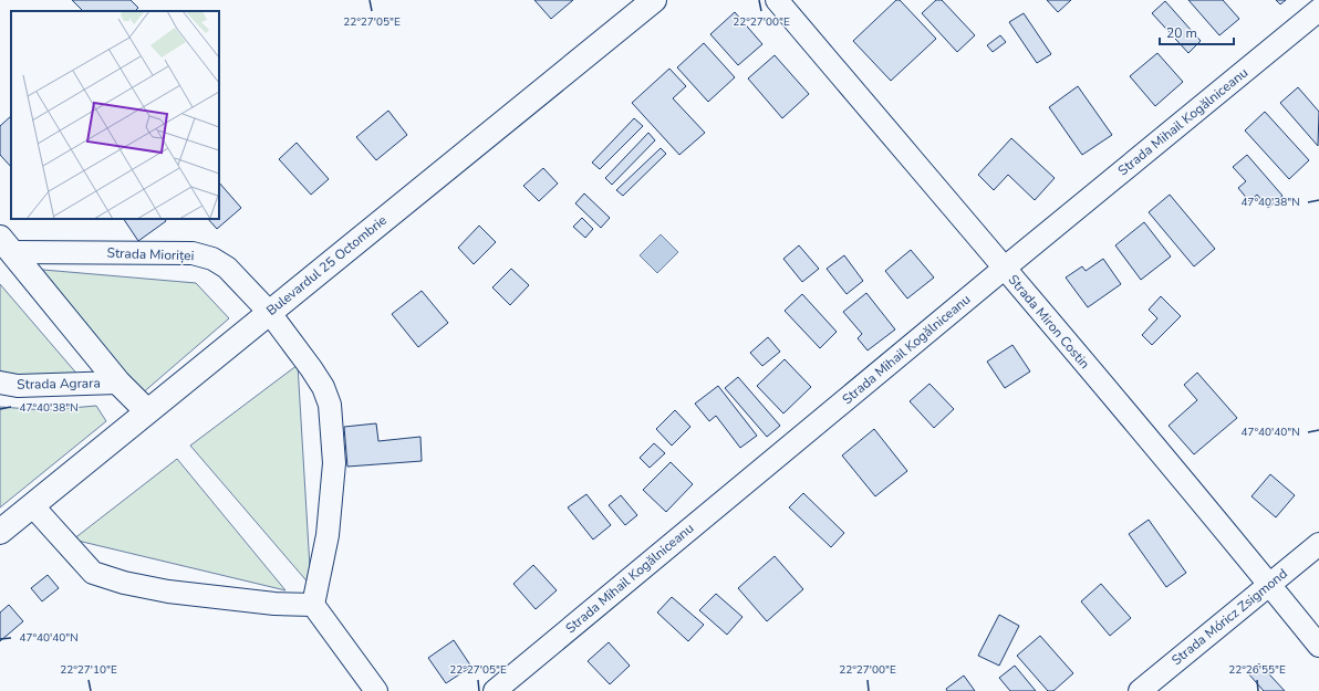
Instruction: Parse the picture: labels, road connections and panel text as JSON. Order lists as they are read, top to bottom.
{
  "streets": {
    "main road": ["Strada Mioriței", "Bulevardul 25 Octombrie"],
    "street": [
      "Strada Mihail Kogălniceanu",
      "Strada Miron Costin",
      "Strada Agrara",
      "Strada Móricz Zsigmond"
    ]
  },
  "crossings": [
    ["Strada Mihail Kogălniceanu", "Strada Miron Costin"],
    ["Strada Mioriței", "Bulevardul 25 Octombrie"],
    ["Strada Mioriței", "Strada Agrara"],
    ["Strada Miron Costin", "Strada Móricz Zsigmond"]
  ],
  "scale_bar": "20 m",
  "coordinates": [
    "22°27'05\"E",
    "22°27'00\"E",
    "47°40'38\"N",
    "47°40'40\"N",
    "22°27'10\"E",
    "22°26'55\"E"
  ]
}
